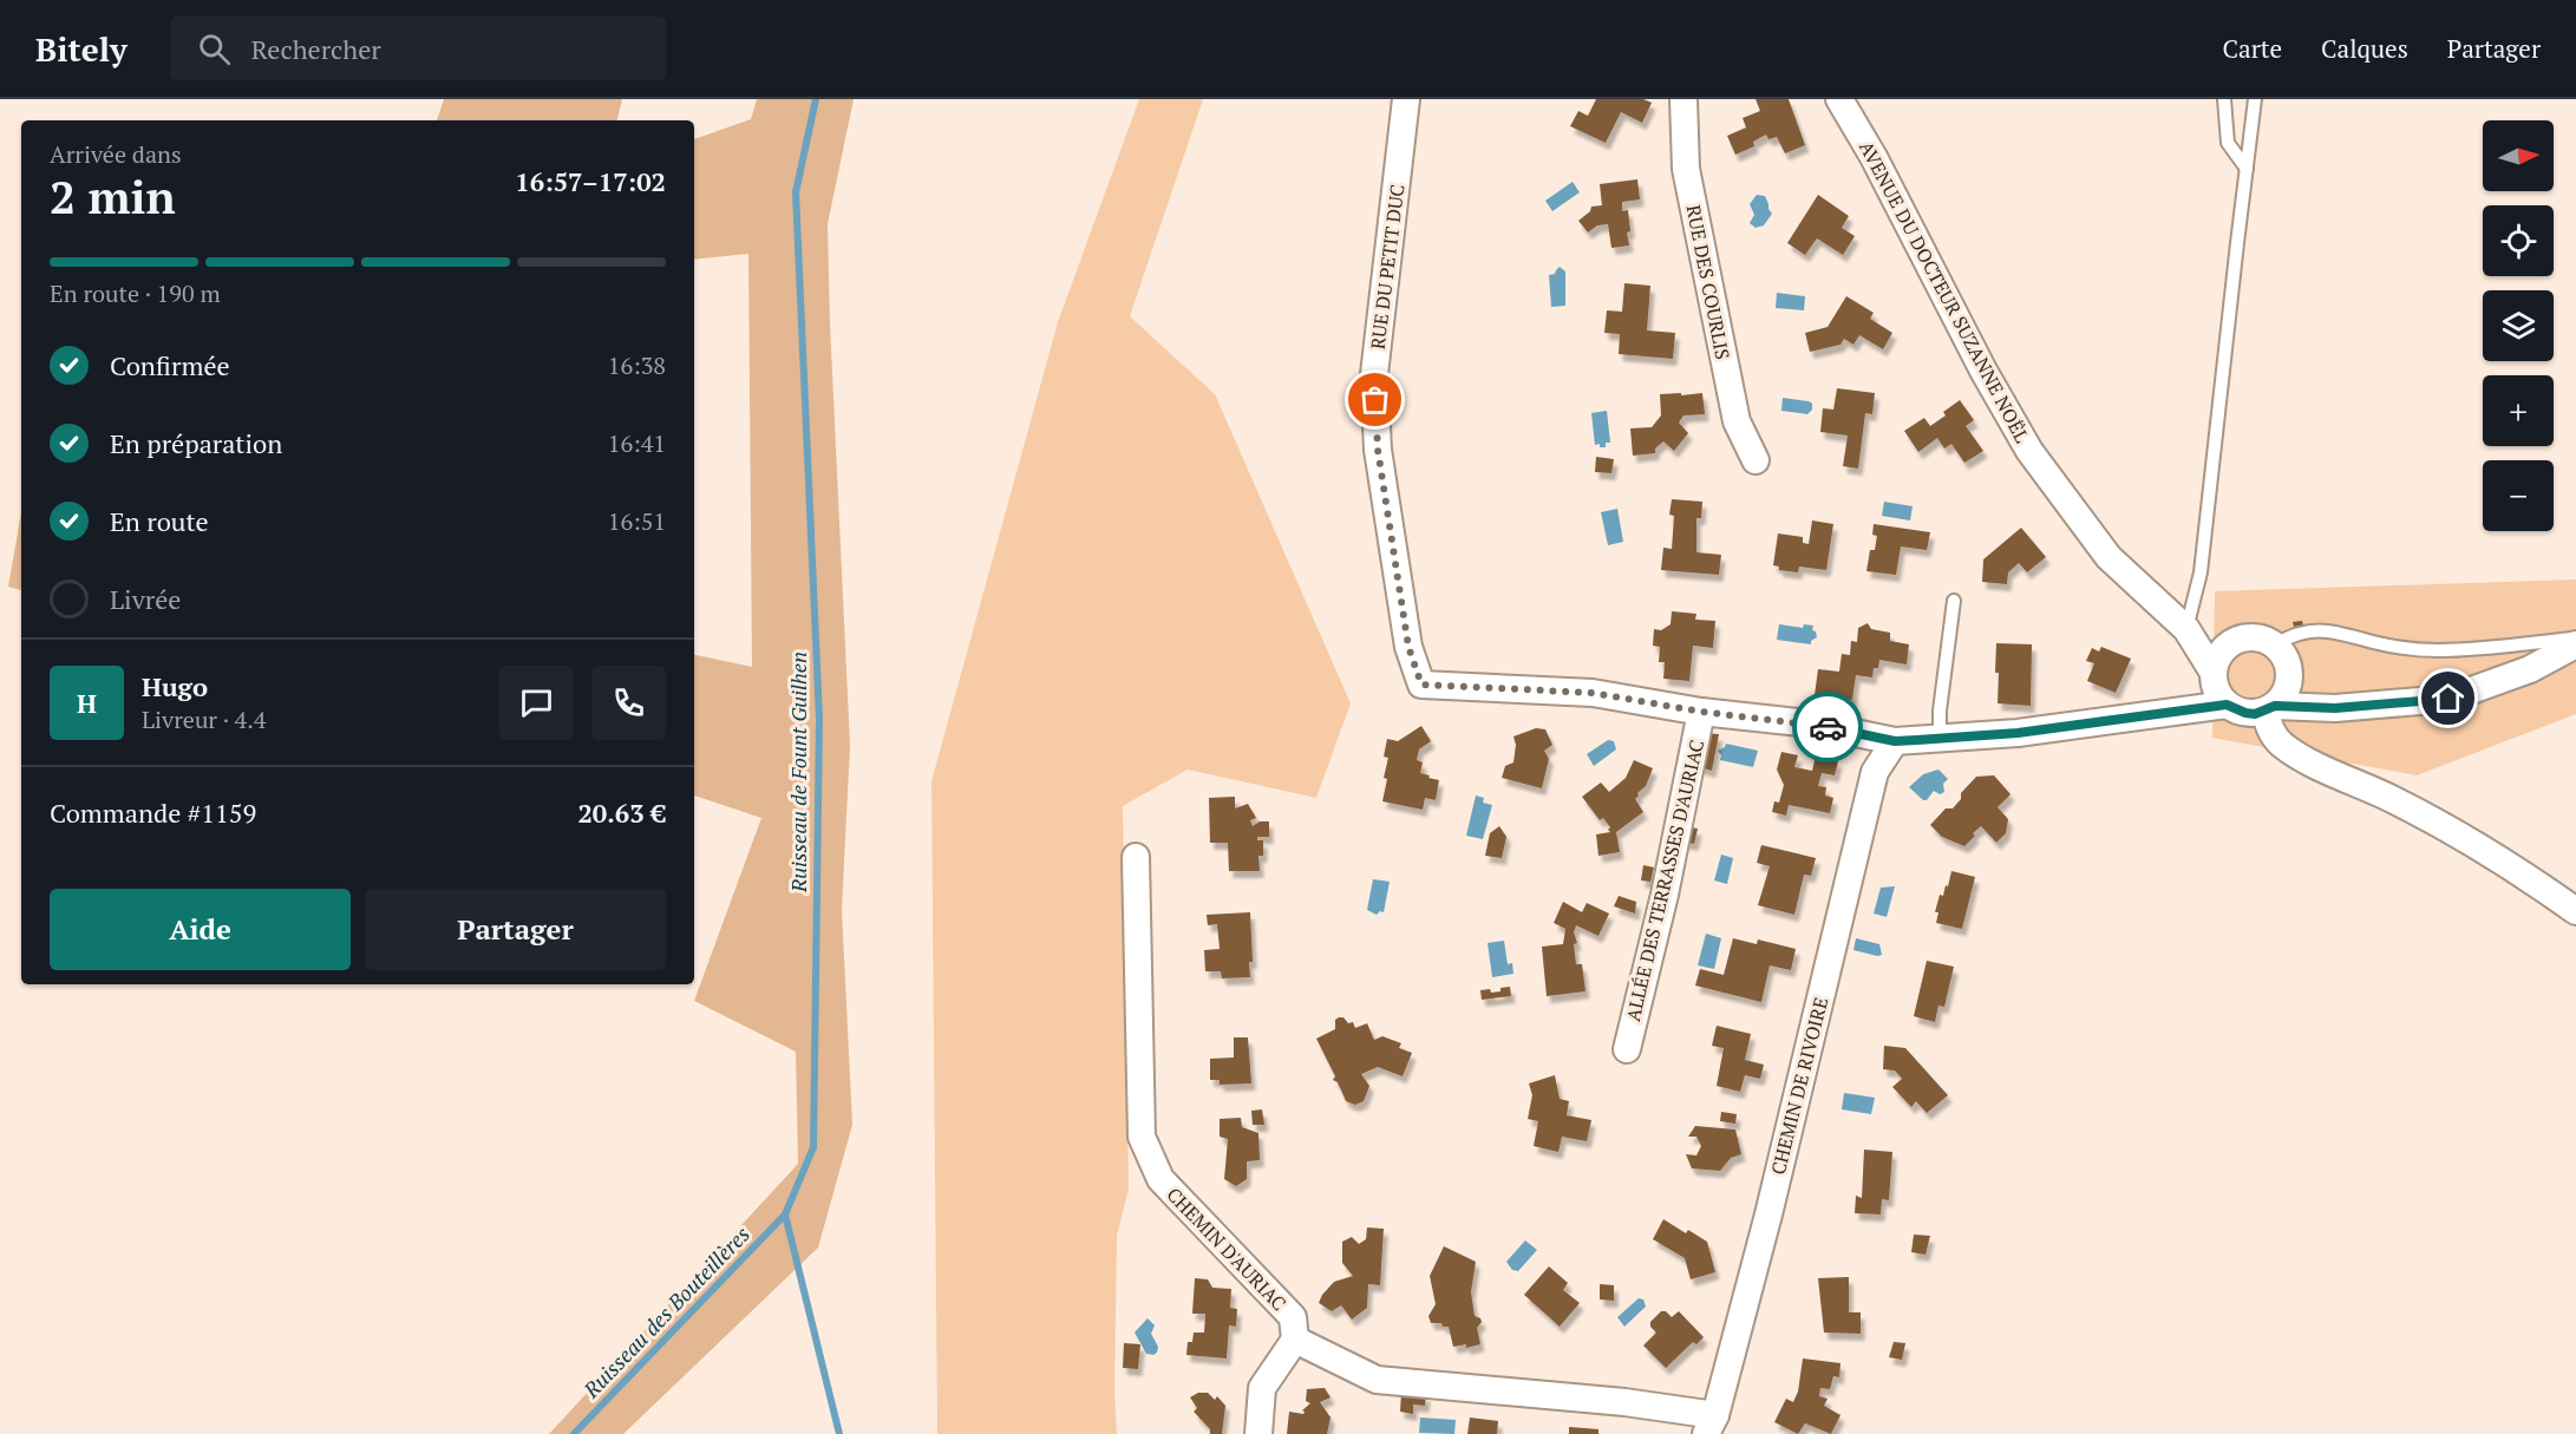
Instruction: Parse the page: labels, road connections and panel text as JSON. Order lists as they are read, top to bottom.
{
  "streets": {
    "street": [
      "RUE DU PETIT DUC",
      "RUE DES COURLIS",
      "AVENUE DU DOCTEUR SUZANNE NOËL",
      "ALLÉE DES TERRASSES D'AURIAC",
      "CHEMIN DE RIVOIRE",
      "CHEMIN D'AURIAC"
    ]
  },
  "crossings": [
    ["RUE DU PETIT DUC", "ALLÉE DES TERRASSES D'AURIAC"]
  ],
  "water": ["Ruisseau de Fount Guilhen", "Ruisseau des Bouteillères"],
  "north": "right",
  "page": {
    "header": "Bitely",
    "search": "Rechercher",
    "nav": ["Carte", "Calques", "Partager"],
    "map_buttons": ["+", "−"],
    "heading": ["2 min", "Arrivée dans", "16:57–17:02"],
    "panel": [
      "Hugo",
      "Livreur · 4.4",
      "Commande #1159",
      "20.63 €"
    ],
    "bar": "En route · 190 m",
    "list": [
      ["Confirmée", "16:38"],
      ["En préparation", "16:41"],
      ["En route", "16:51"],
      "Livrée"
    ],
    "round": "H",
    "buttons": ["Aide", "Partager"]
  }
}
